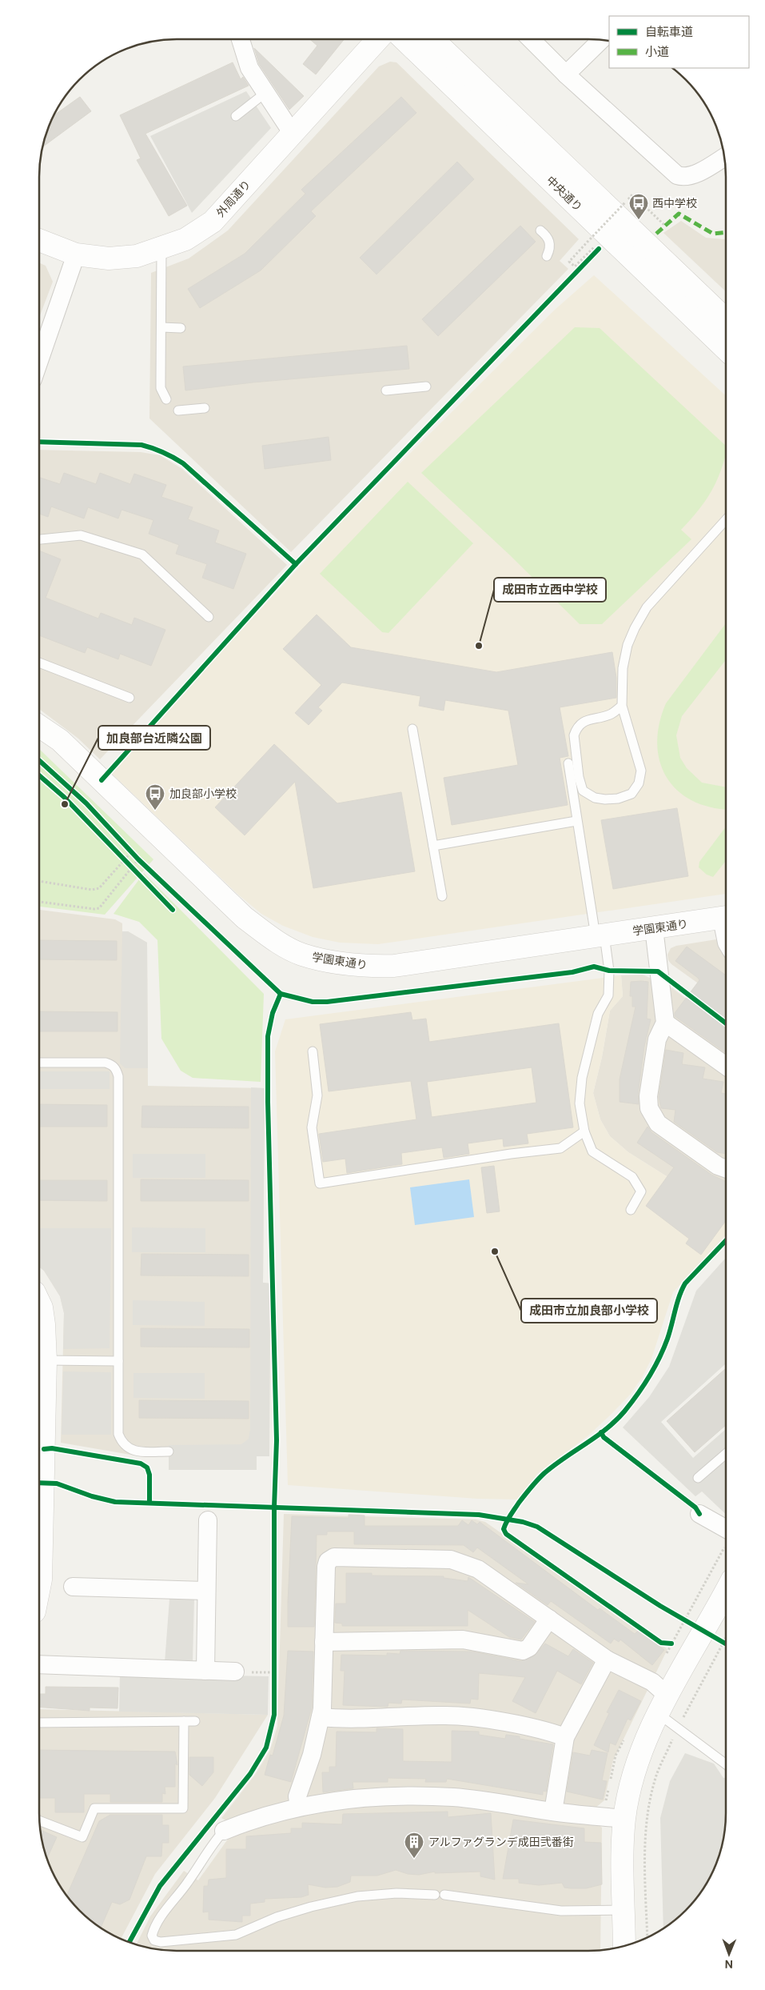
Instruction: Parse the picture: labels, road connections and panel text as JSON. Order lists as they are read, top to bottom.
{
  "streets": {
    "street": ["中央通り", "外周通り", "学園東通り"]
  },
  "places": {
    "bus stop": ["西中学校", "加良部小学校"],
    "other": ["成田市立西中学校", "加良部台近隣公園", "成田市立加良部小学校"],
    "building": ["アルファグランデ成田弐番街"]
  },
  "legend": ["自転車道", "小道"],
  "north": "bottom"
}
